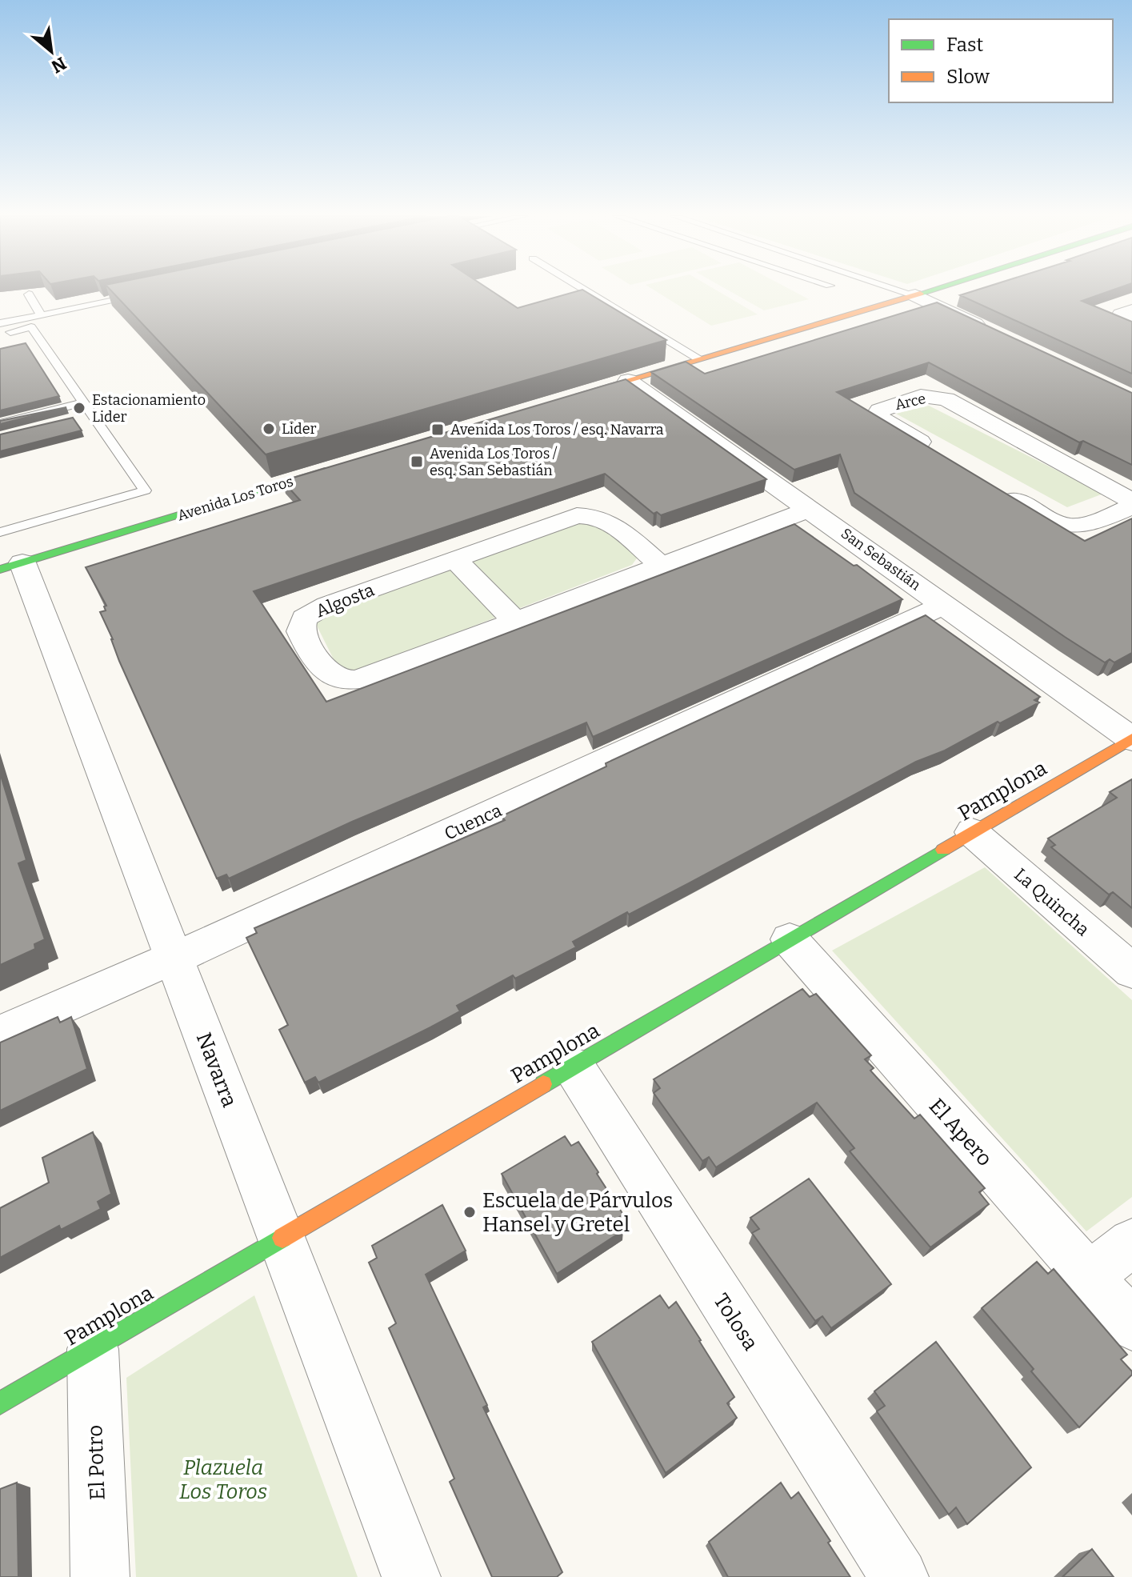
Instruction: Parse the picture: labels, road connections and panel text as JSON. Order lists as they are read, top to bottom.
{
  "streets": {
    "main road": ["Avenida Los Toros", "Pamplona"],
    "street": [
      "Arce",
      "San Sebastián",
      "Algosta",
      "Cuenca",
      "La Quincha",
      "Navarra",
      "El Apero",
      "Tolosa",
      "El Potro"
    ]
  },
  "crossings": [
    ["Avenida Los Toros", "Navarra"],
    ["San Sebastián", "Algosta"],
    ["San Sebastián", "Pamplona"],
    ["San Sebastián", "Cuenca"],
    ["Pamplona", "La Quincha"],
    ["Pamplona", "Navarra"],
    ["Pamplona", "El Apero"],
    ["Pamplona", "Tolosa"],
    ["Pamplona", "El Potro"],
    ["Cuenca", "Navarra"]
  ],
  "parks": ["Plazuela Los Toros"],
  "places": {
    "other": ["Estacionamiento Lider", "Lider", "Escuela de Párvulos Hansel y Gretel"],
    "transit": ["Avenida Los Toros / esq. Navarra", "Avenida Los Toros / esq. San Sebastián"]
  },
  "legend": ["Fast", "Slow"],
  "north": "bottom right"
}
